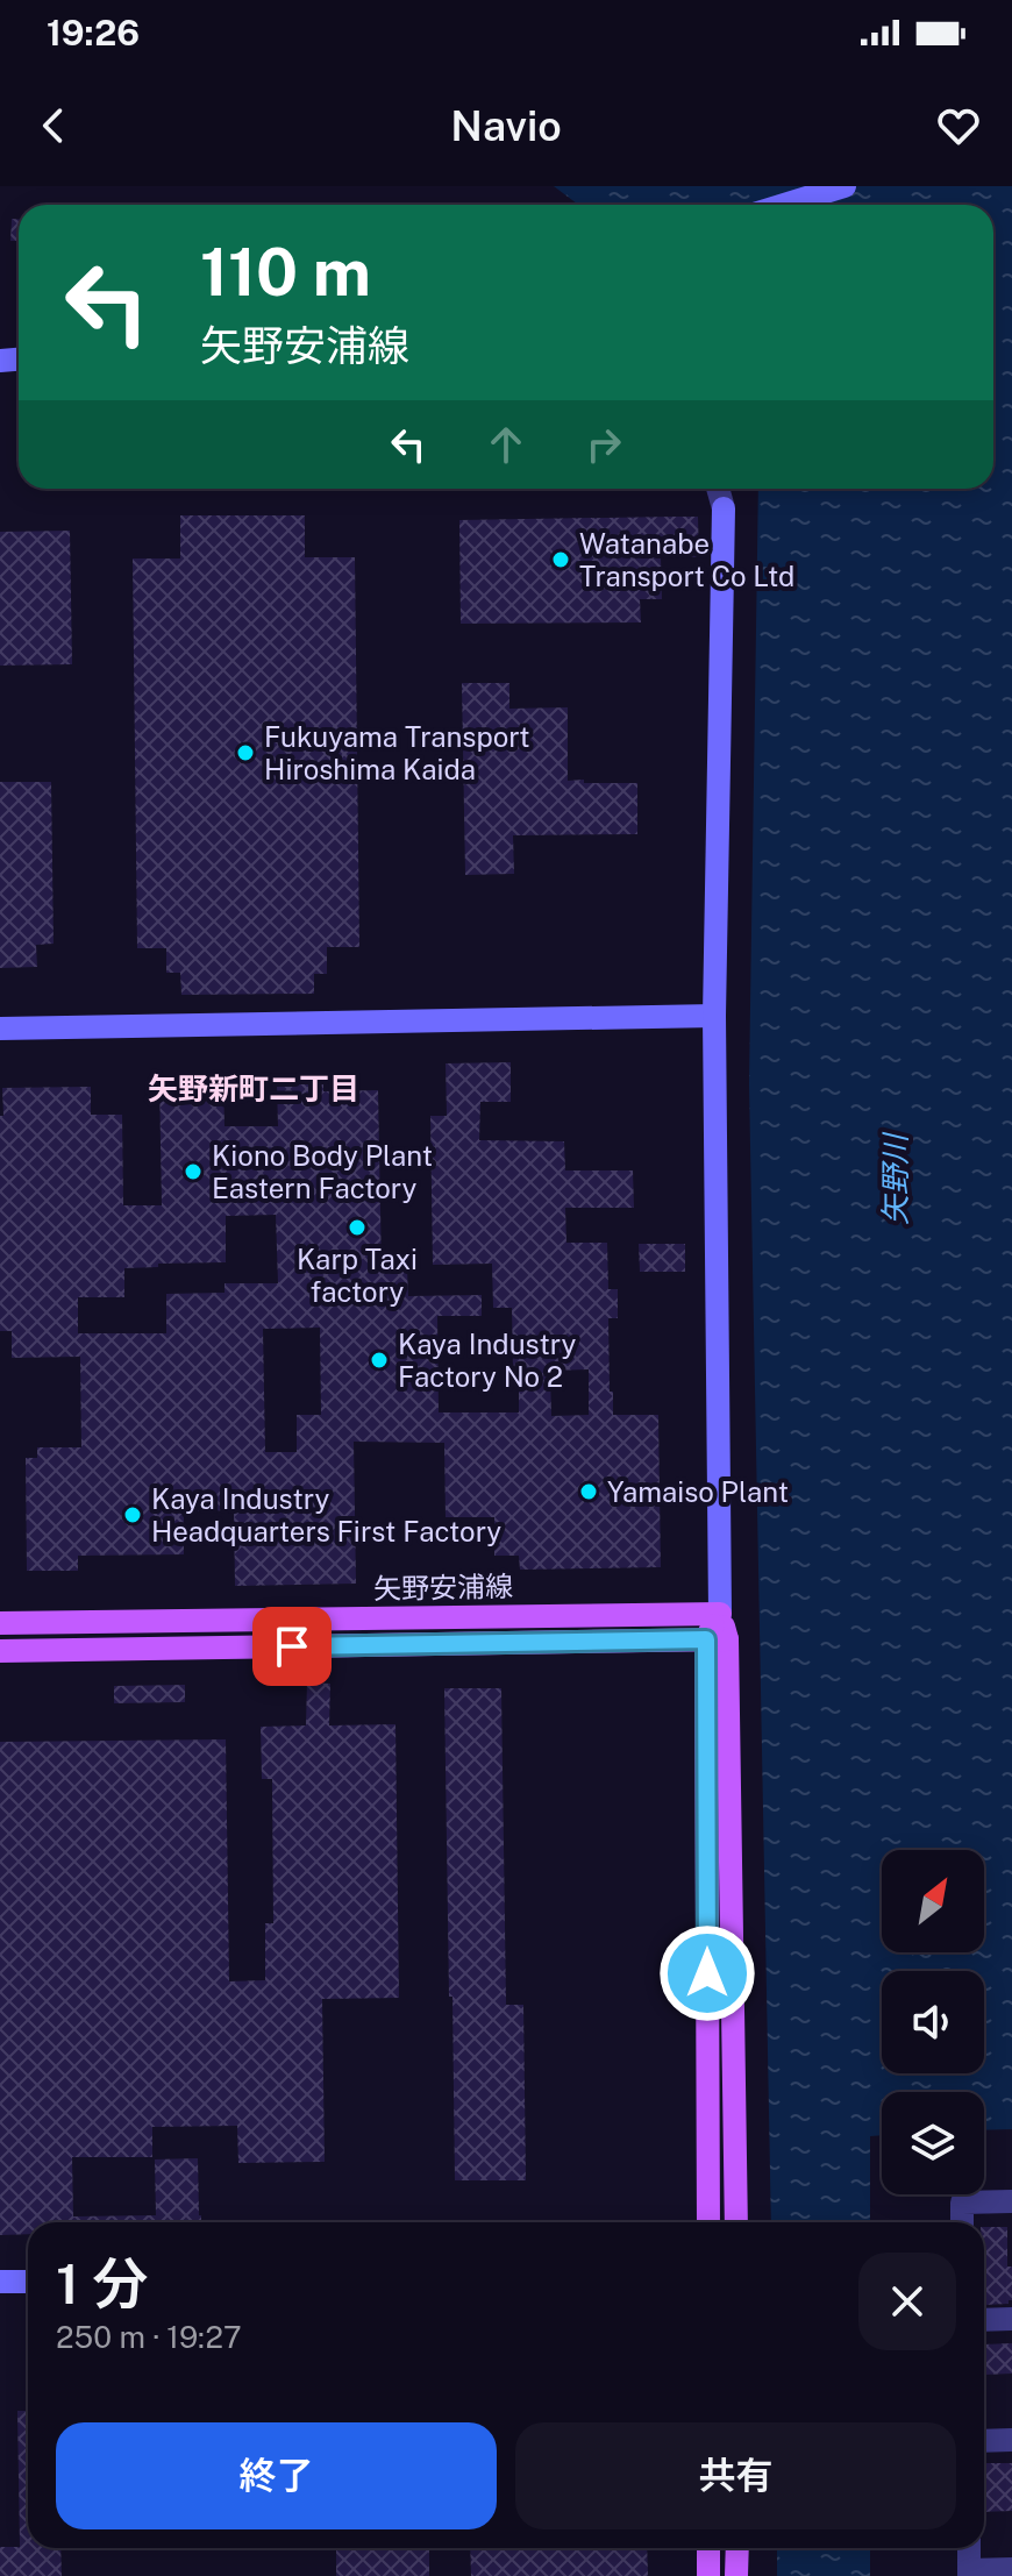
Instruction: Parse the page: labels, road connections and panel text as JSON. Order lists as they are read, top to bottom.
{
  "streets": {
    "main road": ["矢野安浦線"]
  },
  "districts": ["矢野新町二丁目"],
  "water": ["矢野川"],
  "places": [
    "Watanabe Transport Co Ltd",
    "Fukuyama Transport Hiroshima Kaida",
    "Kiono Body Plant Eastern Factory",
    "Karp Taxi factory",
    "Kaya Industry Factory No 2",
    "Yamaiso Plant",
    "Kaya Industry Headquarters First Factory"
  ],
  "north": "top right",
  "page": {
    "status": "19:26",
    "header": "Navio",
    "turn": ["110 m", "矢野安浦線"],
    "heading": ["1 分", "250 m · 19:27"],
    "buttons": ["終了", "共有"]
  }
}
